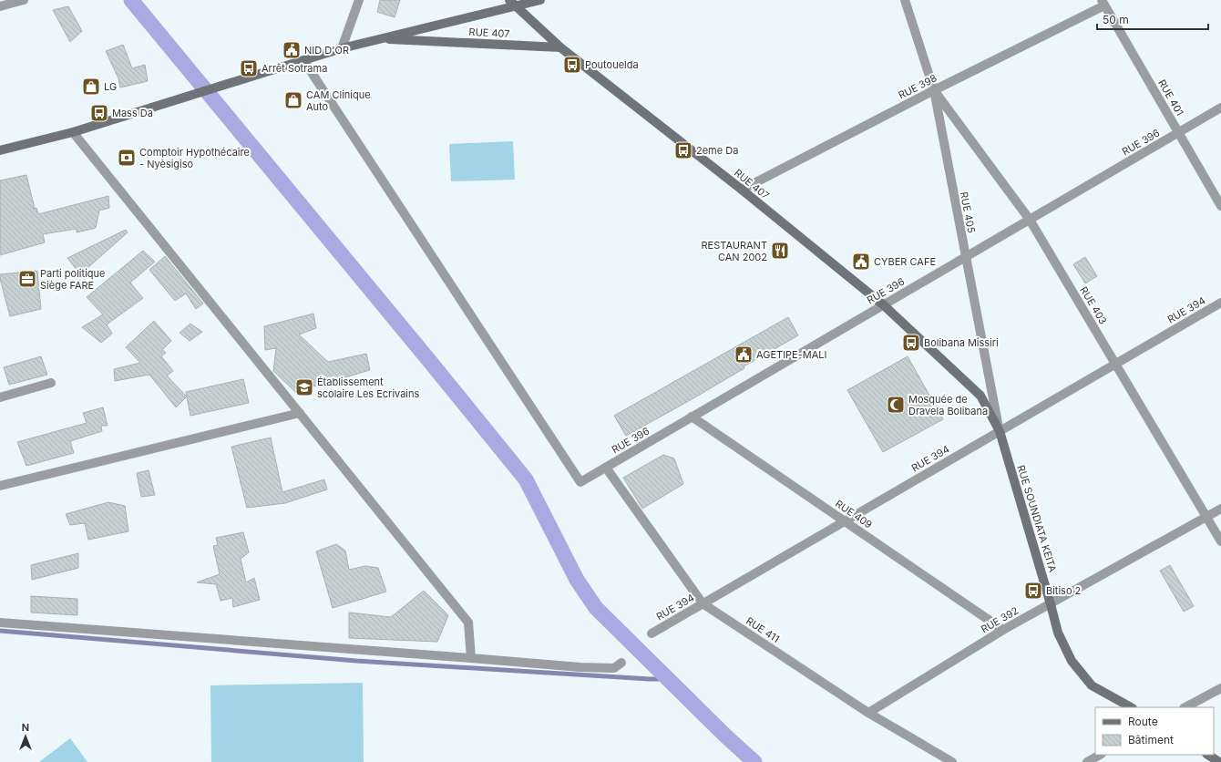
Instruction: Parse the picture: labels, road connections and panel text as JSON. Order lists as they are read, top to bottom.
{
  "streets": {
    "main road": ["RUE 407", "RUE SOUNDIATA KEITA"],
    "street": [
      "RUE 398",
      "RUE 401",
      "RUE 396",
      "RUE 405",
      "RUE 403",
      "RUE 394",
      "RUE 409",
      "RUE 392",
      "RUE 411"
    ]
  },
  "crossings": [
    ["RUE 407", "RUE 398"],
    ["RUE 407", "RUE 396"],
    ["RUE 407", "RUE 405"],
    ["RUE 407", "RUE 394"],
    ["RUE 407", "RUE SOUNDIATA KEITA"],
    ["RUE 398", "RUE 401"],
    ["RUE 398", "RUE 405"],
    ["RUE 398", "RUE 403"],
    ["RUE 401", "RUE 396"],
    ["RUE 396", "RUE 405"],
    ["RUE 396", "RUE 403"],
    ["RUE 396", "RUE 409"],
    ["RUE 396", "RUE 411"],
    ["RUE 405", "RUE 403"],
    ["RUE 405", "RUE 394"],
    ["RUE 405", "RUE SOUNDIATA KEITA"],
    ["RUE 403", "RUE 394"],
    ["RUE 403", "RUE 392"],
    ["RUE 394", "RUE 409"],
    ["RUE 394", "RUE SOUNDIATA KEITA"],
    ["RUE 394", "RUE 411"],
    ["RUE 409", "RUE 392"],
    ["RUE SOUNDIATA KEITA", "RUE 392"],
    ["RUE 392", "RUE 411"]
  ],
  "places": {
    "public building": ["NID D'OR", "CYBER CAFE", "AGETIPE-MALI"],
    "bus stop": [
      "Poutouelda",
      "Arrêt Sotrama",
      "Mass Da",
      "2eme Da",
      "Bolibana Missiri",
      "Bitiso 2"
    ],
    "shop": ["LG", "CAM Clinique Auto"],
    "bank": ["Comptoir Hypothécaire - Nyèsigiso"],
    "restaurant": ["RESTAURANT CAN 2002"],
    "office": ["Parti politique Siège FARE"],
    "school or university": ["Établissement scolaire Les Ecrivains"],
    "mosque": ["Mosquée de Dravela Bolibana"]
  },
  "legend": ["Route", "Bâtiment"],
  "scale_bar": "50 m",
  "north": "top"
}
